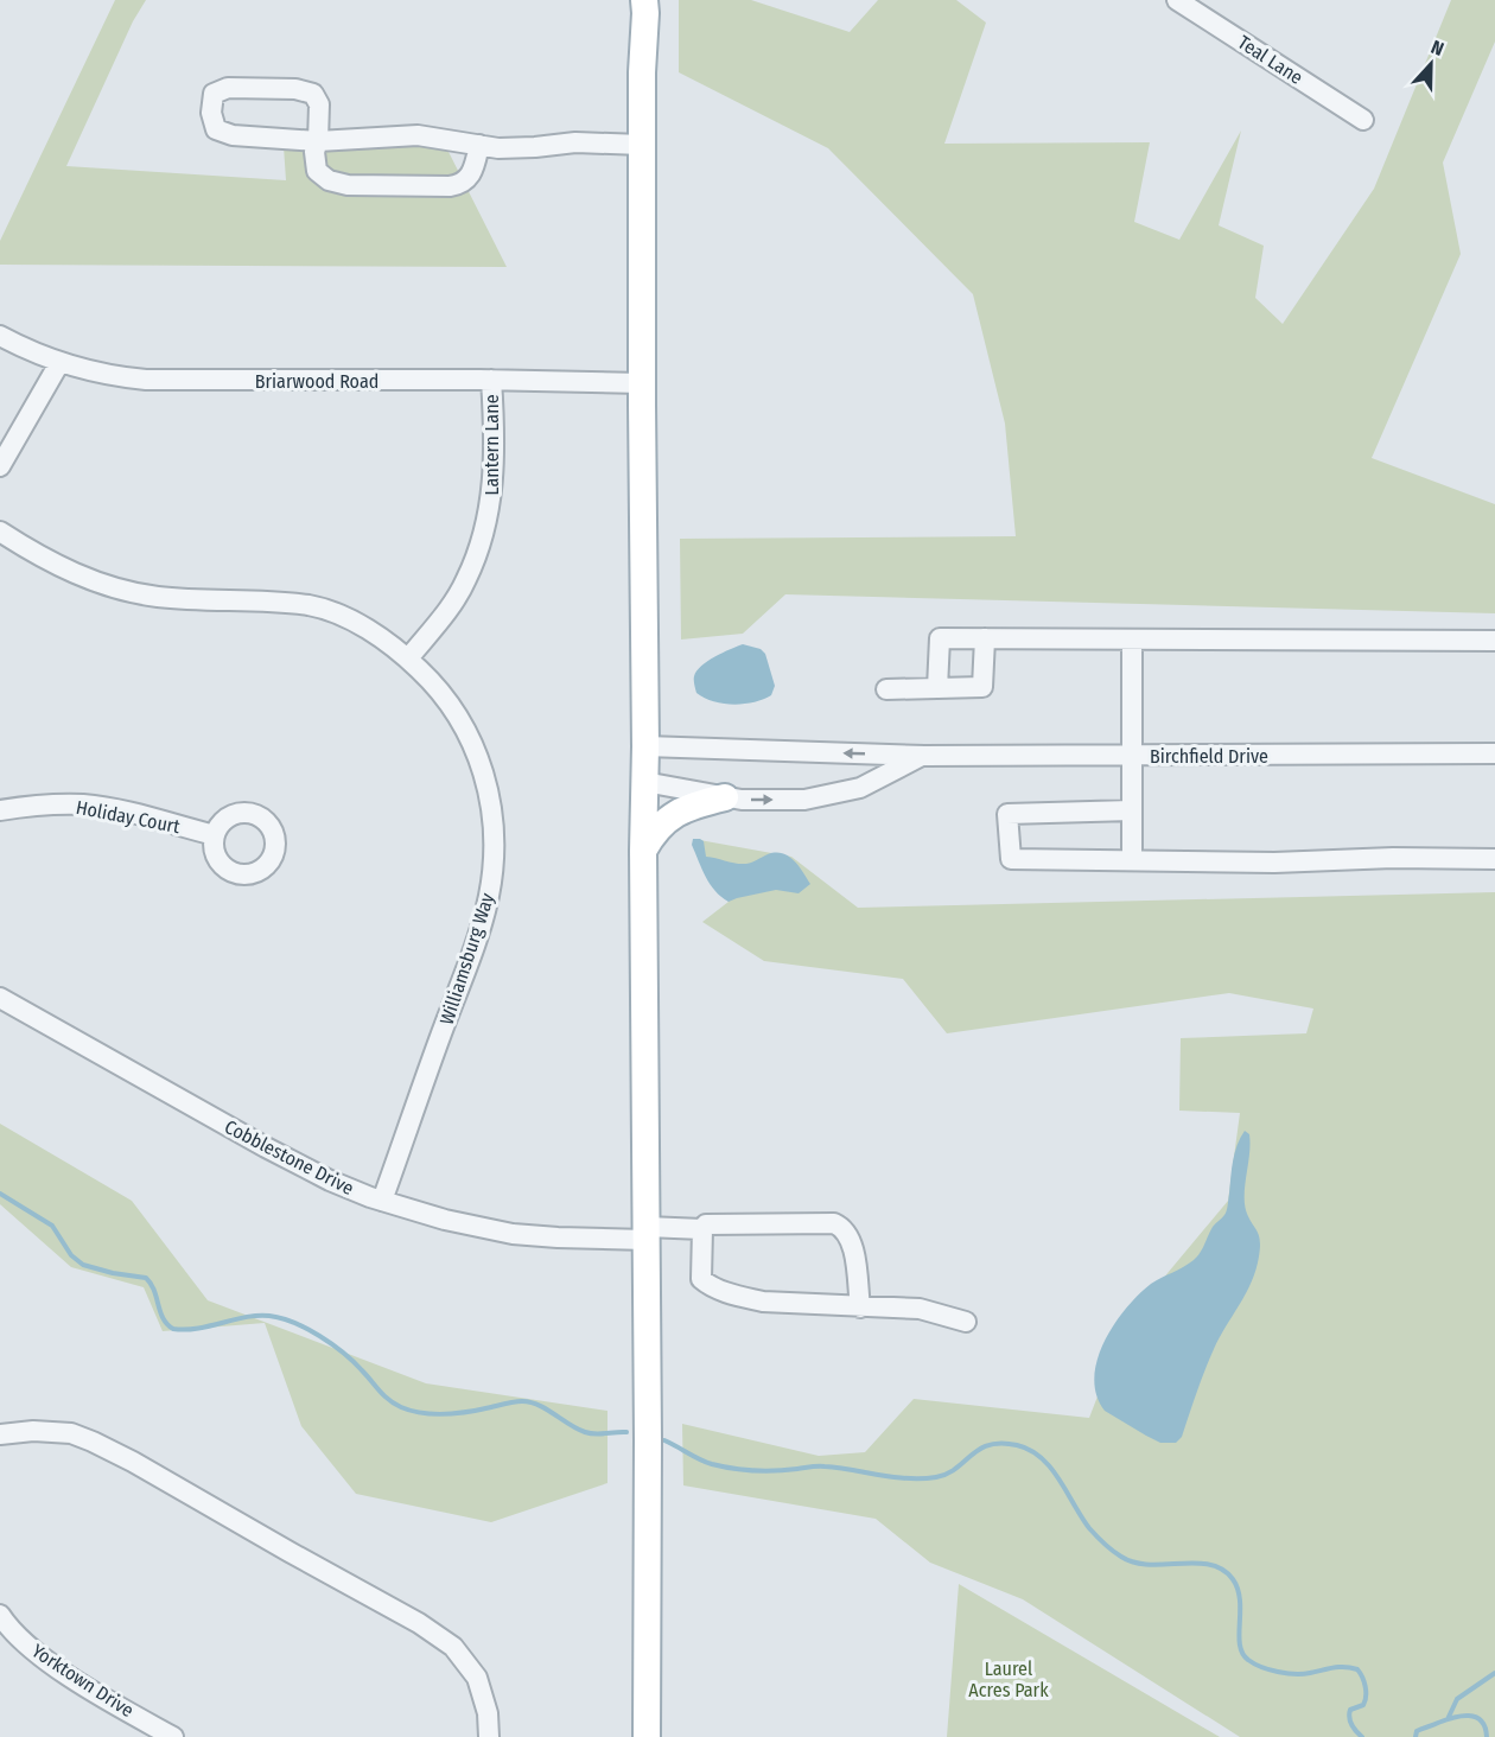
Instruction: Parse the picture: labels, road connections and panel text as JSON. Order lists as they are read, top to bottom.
{
  "streets": {
    "street": [
      "Teal Lane",
      "Briarwood Road",
      "Lantern Lane",
      "Birchfield Drive",
      "Holiday Court",
      "Williamsburg Way",
      "Cobblestone Drive",
      "Yorktown Drive"
    ]
  },
  "crossings": [
    ["Briarwood Road", "Lantern Lane"],
    ["Lantern Lane", "Williamsburg Way"],
    ["Williamsburg Way", "Cobblestone Drive"]
  ],
  "parks": ["Laurel Acres Park"],
  "north": "top"
}
